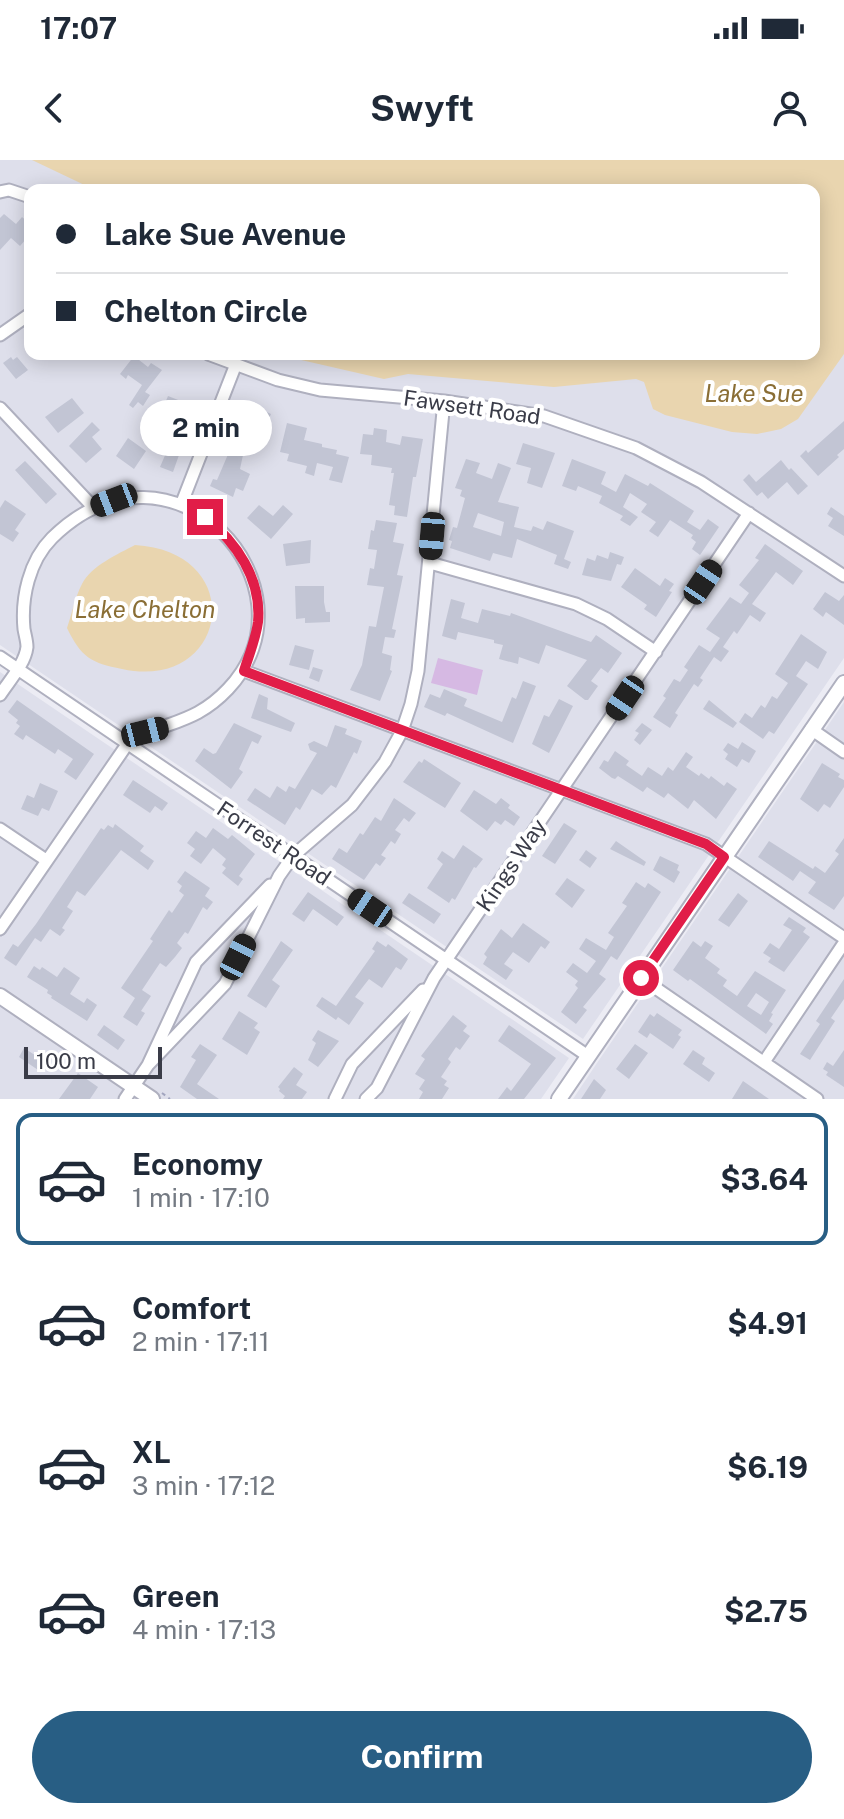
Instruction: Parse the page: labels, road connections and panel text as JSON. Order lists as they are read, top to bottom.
{
  "streets": {
    "street": ["Fawsett Road", "Forrest Road", "Kings Way"]
  },
  "crossings": [
    ["Fawsett Road", "Kings Way"],
    ["Forrest Road", "Kings Way"]
  ],
  "water": ["Lake Sue", "Lake Chelton"],
  "scale_bar": "100 m",
  "page": {
    "status": "17:07",
    "header": "Swyft",
    "banner": ["Lake Sue Avenue", "Chelton Circle"],
    "bubble": "2 min",
    "scale": "100 m",
    "list": [
      {
        "name": "Economy",
        "note": "1 min · 17:10",
        "value": "$3.64"
      },
      {
        "name": "Comfort",
        "note": "2 min · 17:11",
        "value": "$4.91"
      },
      {
        "name": "XL",
        "note": "3 min · 17:12",
        "value": "$6.19"
      },
      {
        "name": "Green",
        "note": "4 min · 17:13",
        "value": "$2.75"
      }
    ],
    "buttons": "Confirm"
  }
}
